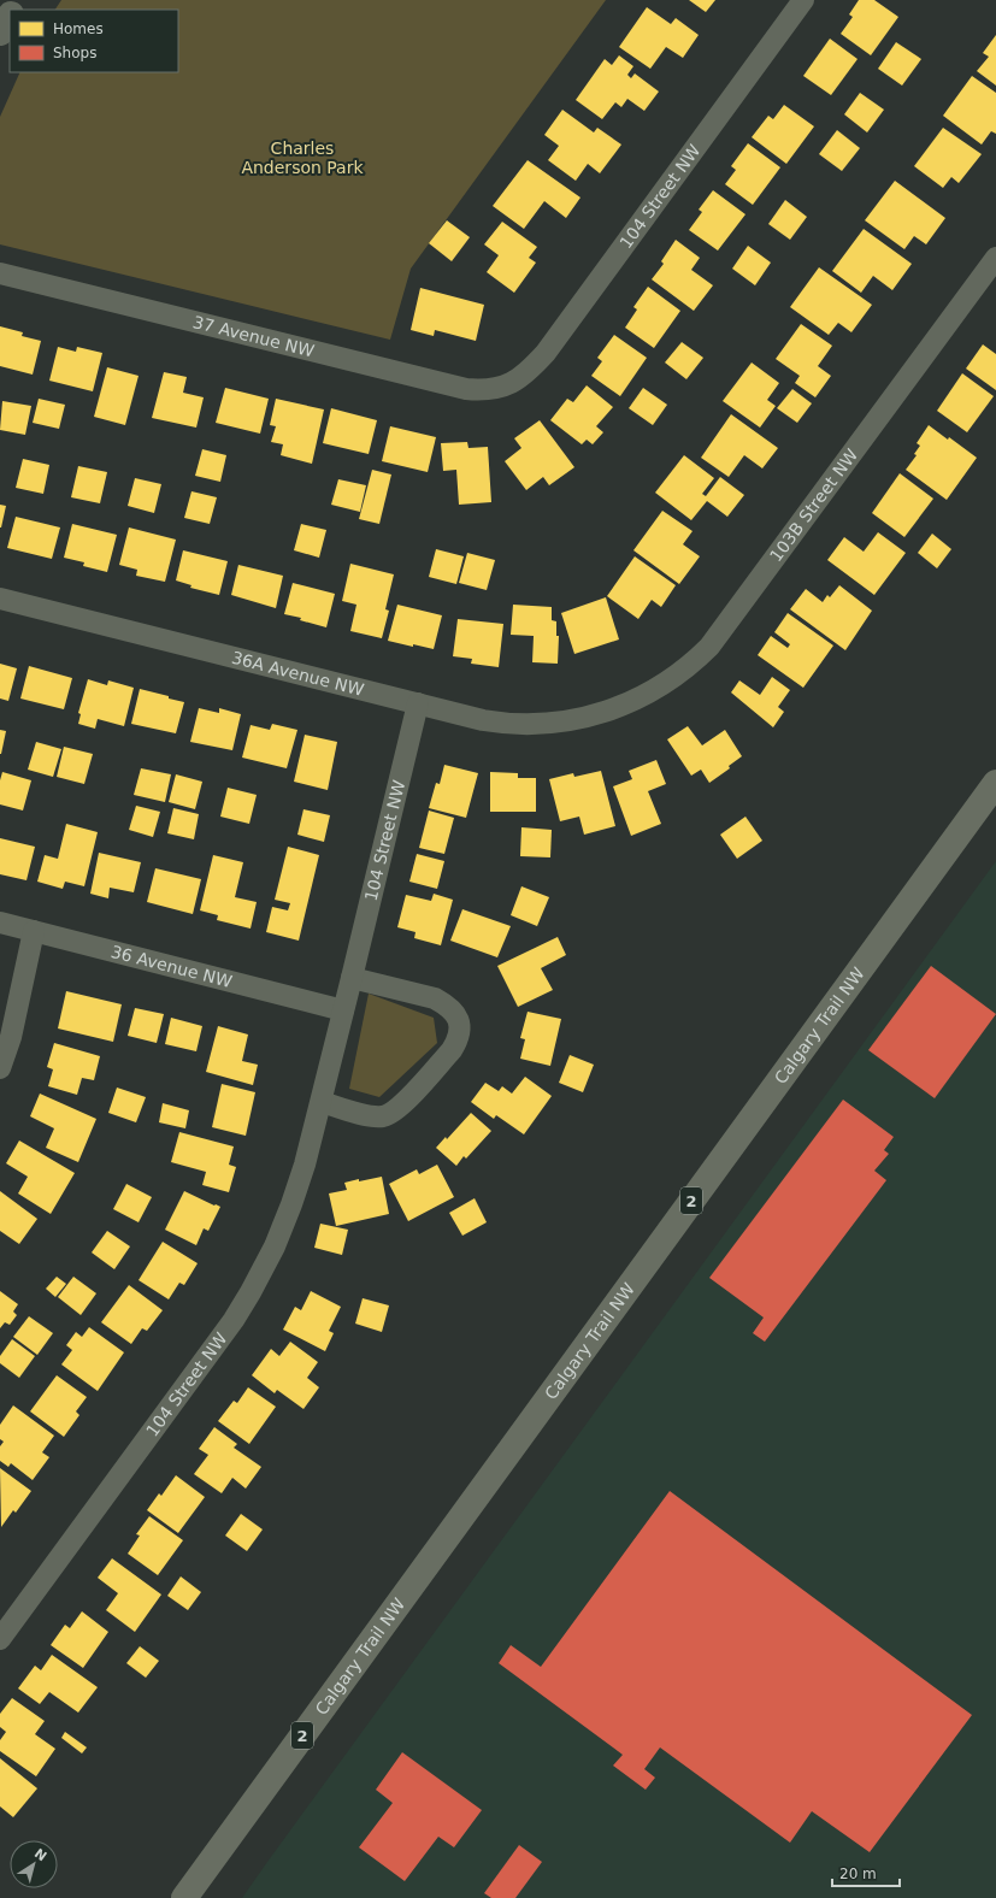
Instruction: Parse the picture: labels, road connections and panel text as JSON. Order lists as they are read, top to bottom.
{
  "streets": {
    "highway": ["Calgary Trail NW", "2"],
    "street": [
      "104 Street NW",
      "37 Avenue NW",
      "103B Street NW",
      "36A Avenue NW",
      "36 Avenue NW"
    ]
  },
  "crossings": [
    ["104 Street NW", "37 Avenue NW"],
    ["104 Street NW", "36A Avenue NW"],
    ["104 Street NW", "36 Avenue NW"],
    ["103B Street NW", "36A Avenue NW"]
  ],
  "parks": ["Charles Anderson Park"],
  "legend": ["Homes", "Shops"],
  "scale_bar": "20 m",
  "north": "top right"
}
